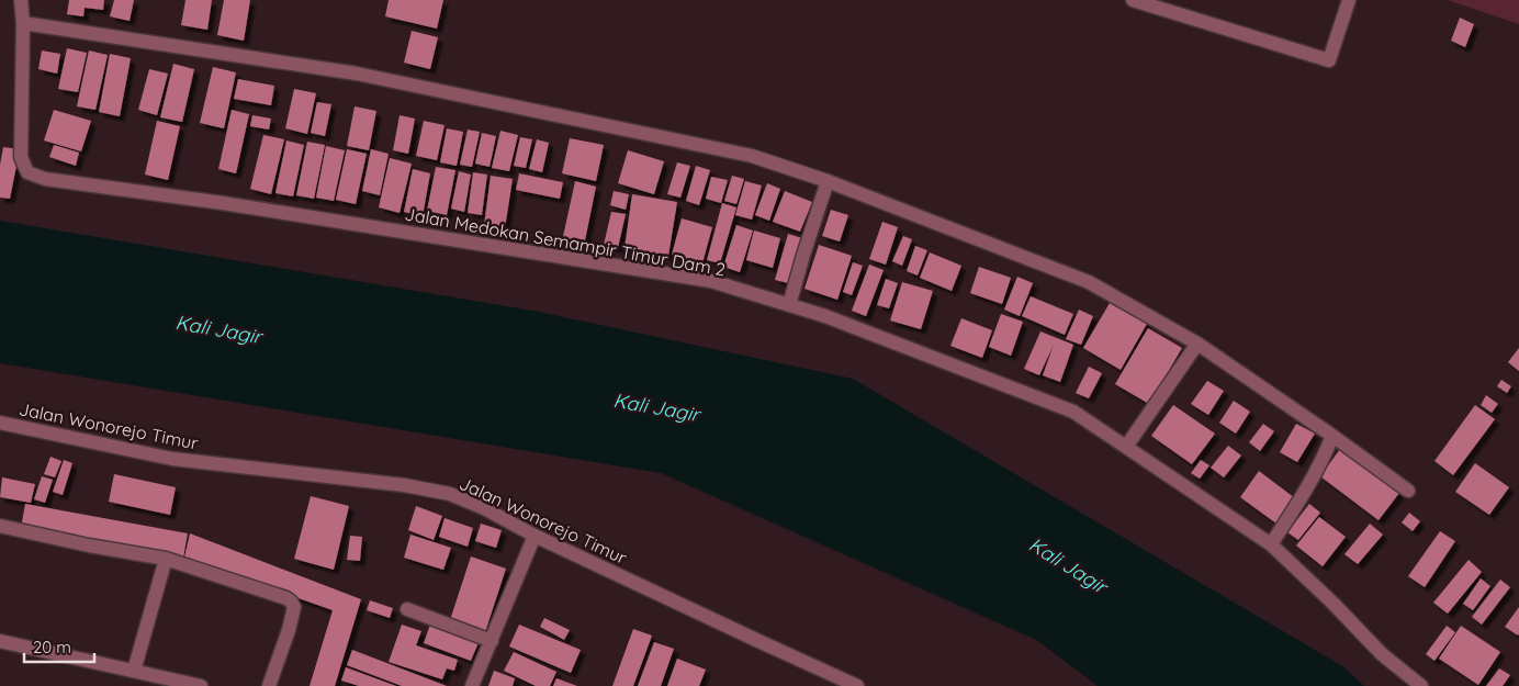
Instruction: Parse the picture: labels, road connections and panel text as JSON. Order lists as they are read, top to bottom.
{
  "streets": {
    "street": ["Jalan Medokan Semampir Timur Dam 2", "Jalan Wonorejo Timur"]
  },
  "water": ["Kali Jagir"],
  "scale_bar": "20 m"
}
